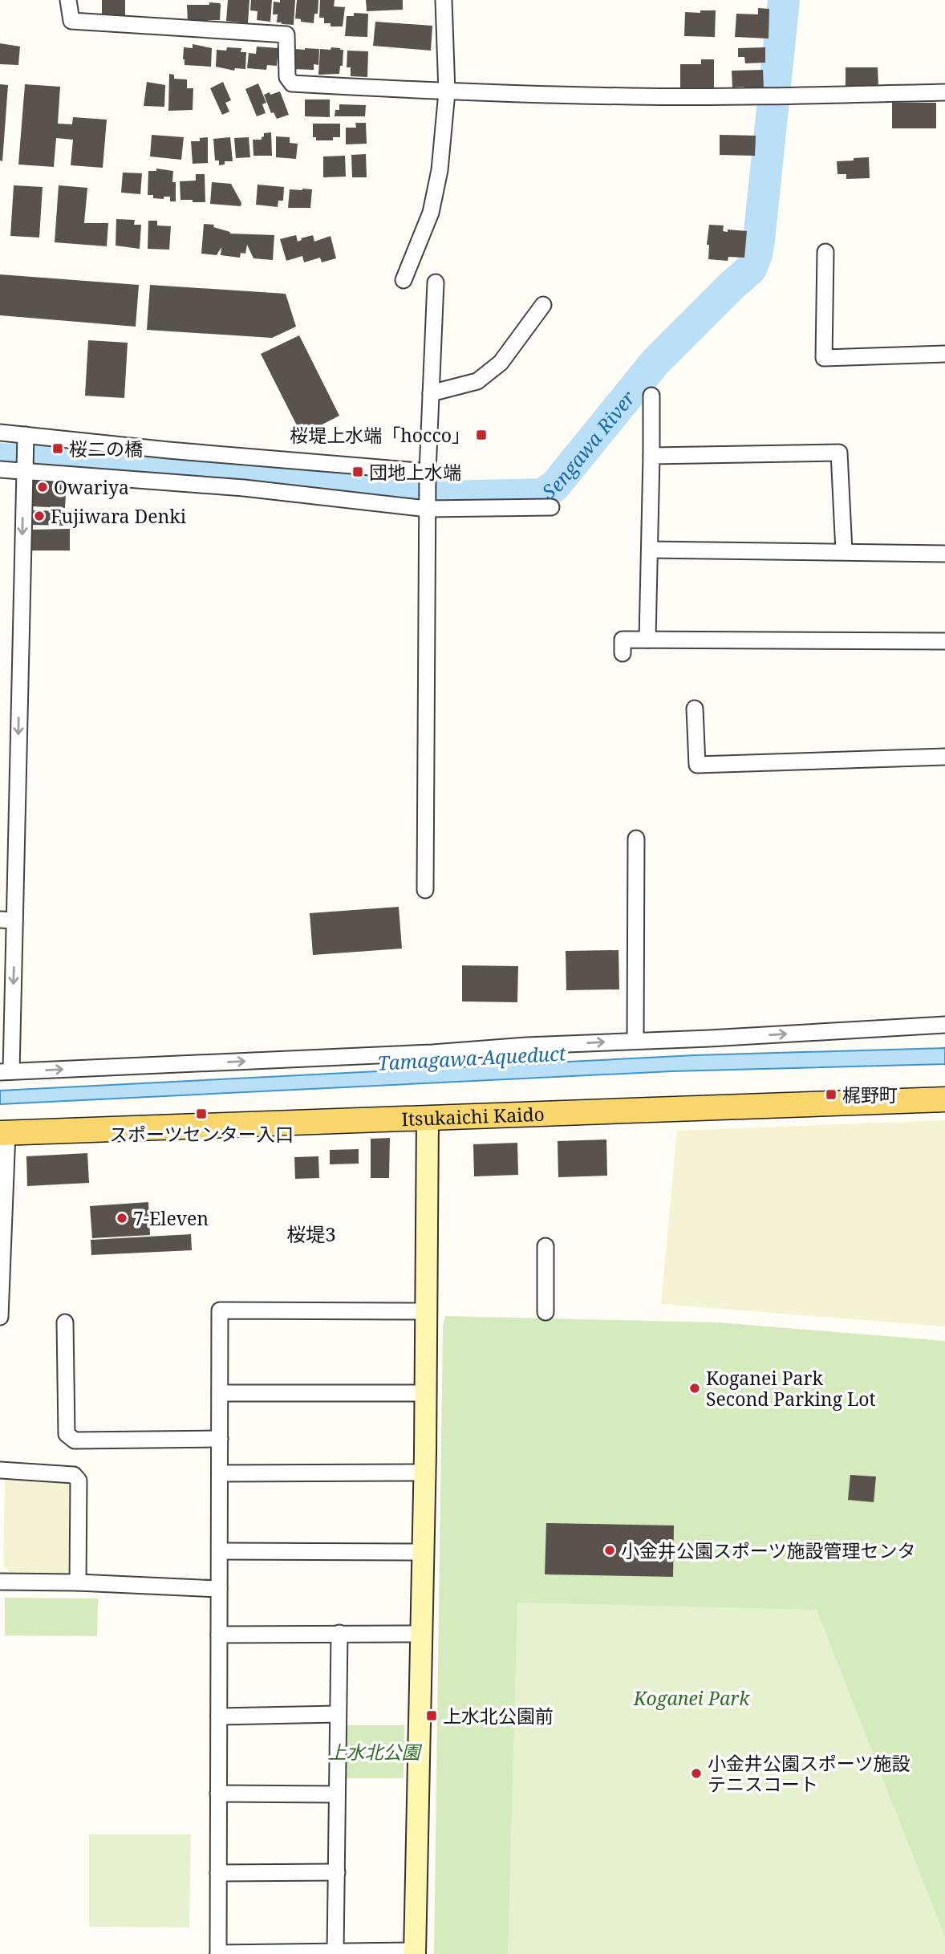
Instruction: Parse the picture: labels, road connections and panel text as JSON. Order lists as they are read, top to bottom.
{
  "streets": {
    "main road": ["Itsukaichi Kaido"]
  },
  "districts": ["桜堤3"],
  "water": ["Sengawa River", "Tamagawa Aqueduct"],
  "parks": ["Koganei Park", "上水北公園"],
  "places": {
    "transit": [
      "桜堤上水端「hocco」",
      "桜二の橋",
      "団地上水端",
      "梶野町",
      "スポーツセンター入口",
      "上水北公園前"
    ],
    "other": [
      "Owariya",
      "Fujiwara Denki",
      "7-Eleven",
      "Koganei Park Second Parking Lot",
      "小金井公園スポーツ施設管理センタ",
      "小金井公園スポーツ施設 テニスコート"
    ]
  }
}
